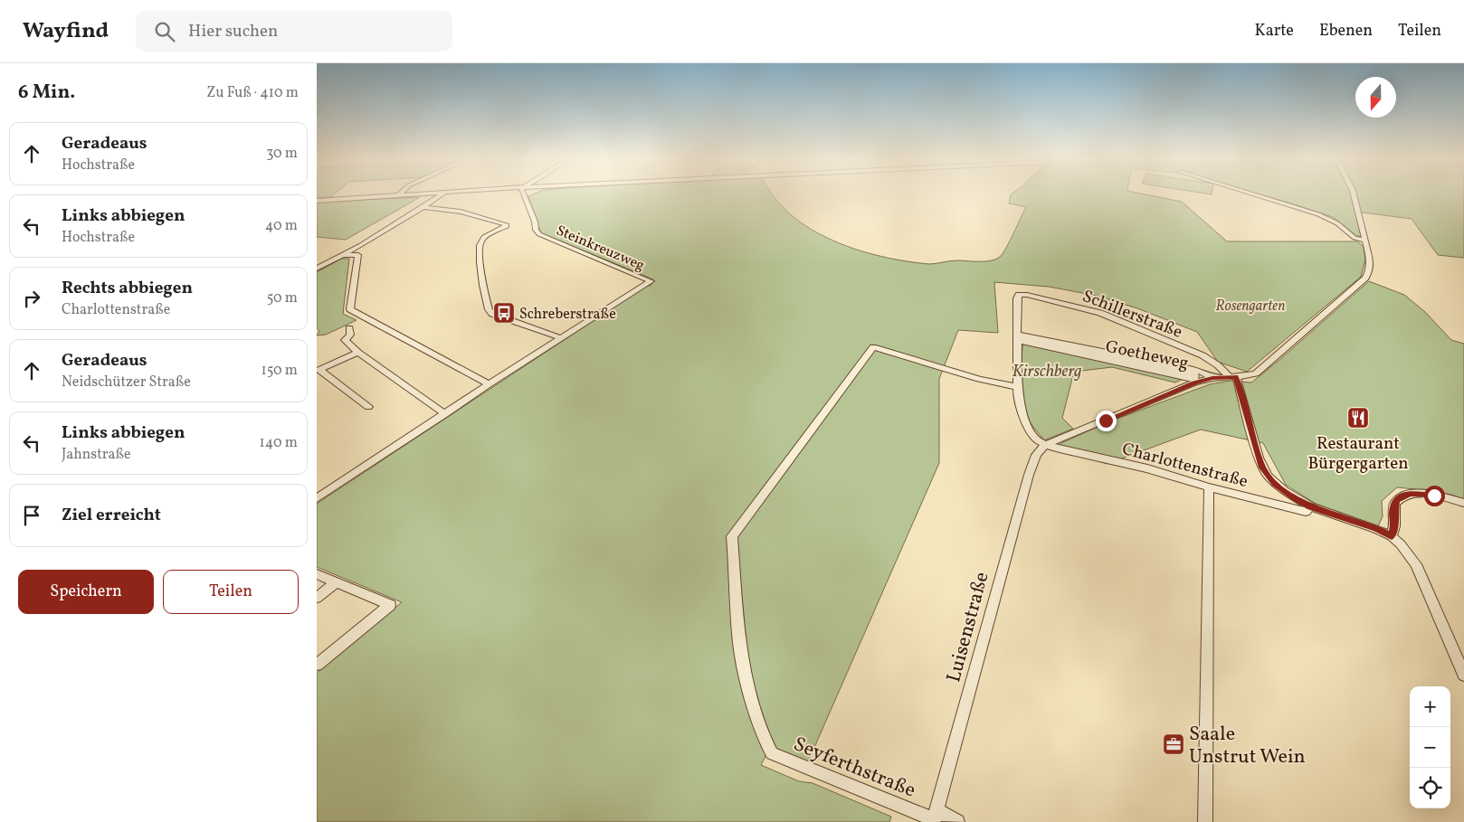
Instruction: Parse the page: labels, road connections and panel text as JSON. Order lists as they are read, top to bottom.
{
  "streets": {
    "street": [
      "Steinkreuzweg",
      "Schillerstraße",
      "Goetheweg",
      "Charlottenstraße",
      "Luisenstraße",
      "Seyferthstraße"
    ]
  },
  "crossings": [
    ["Schillerstraße", "Goetheweg"],
    ["Charlottenstraße", "Luisenstraße"],
    ["Luisenstraße", "Seyferthstraße"]
  ],
  "parks": ["Rosengarten", "Kirschberg"],
  "places": {
    "bus stop": ["Schreberstraße"],
    "restaurant": ["Restaurant Bürgergarten"],
    "office": ["Saale Unstrut Wein"]
  },
  "north": "bottom",
  "page": {
    "header": "Wayfind",
    "search": "Hier suchen",
    "nav": ["Karte", "Ebenen", "Teilen"],
    "heading": ["6 Min.", "Zu Fuß · 410 m"],
    "list": [
      ["Geradeaus", "Hochstraße", "30 m"],
      ["Links abbiegen", "Hochstraße", "40 m"],
      ["Rechts abbiegen", "Charlottenstraße", "50 m"],
      ["Geradeaus", "Neidschützer Straße", "150 m"],
      ["Links abbiegen", "Jahnstraße", "140 m"],
      "Ziel erreicht"
    ],
    "buttons": ["Speichern", "Teilen"],
    "map_buttons": ["+", "−"]
  }
}
